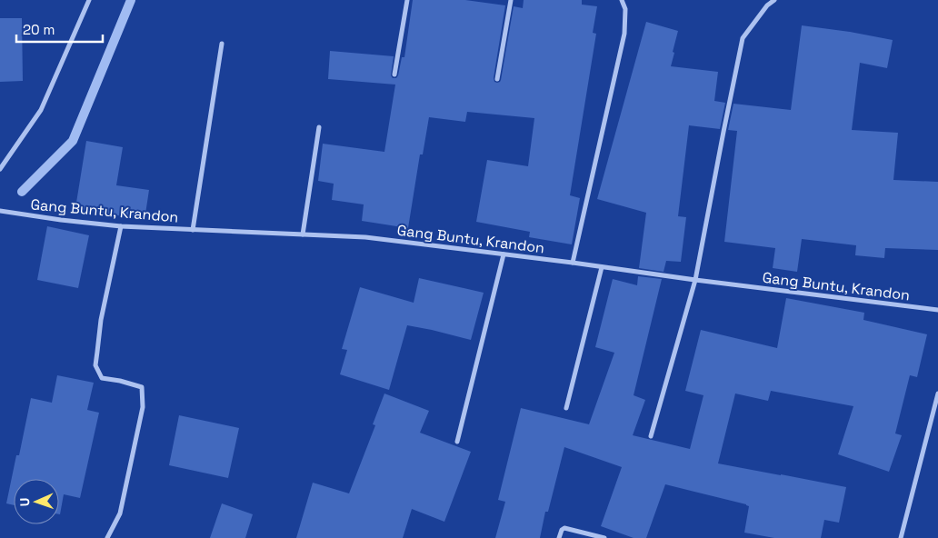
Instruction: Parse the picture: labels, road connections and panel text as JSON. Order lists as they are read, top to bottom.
{
  "streets": {
    "street": ["Gang Buntu, Krandon"]
  },
  "scale_bar": "20 m",
  "north": "left"
}
